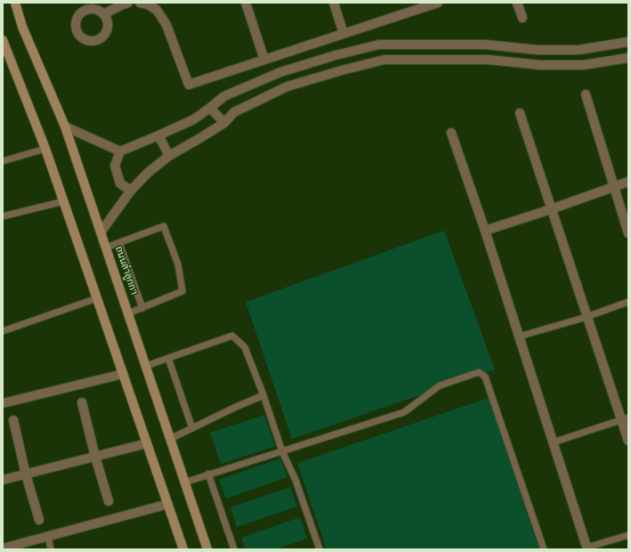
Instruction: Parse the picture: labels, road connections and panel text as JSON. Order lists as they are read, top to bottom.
{
  "streets": {
    "main road": ["ถนนลำลูกกา"]
  }
}
